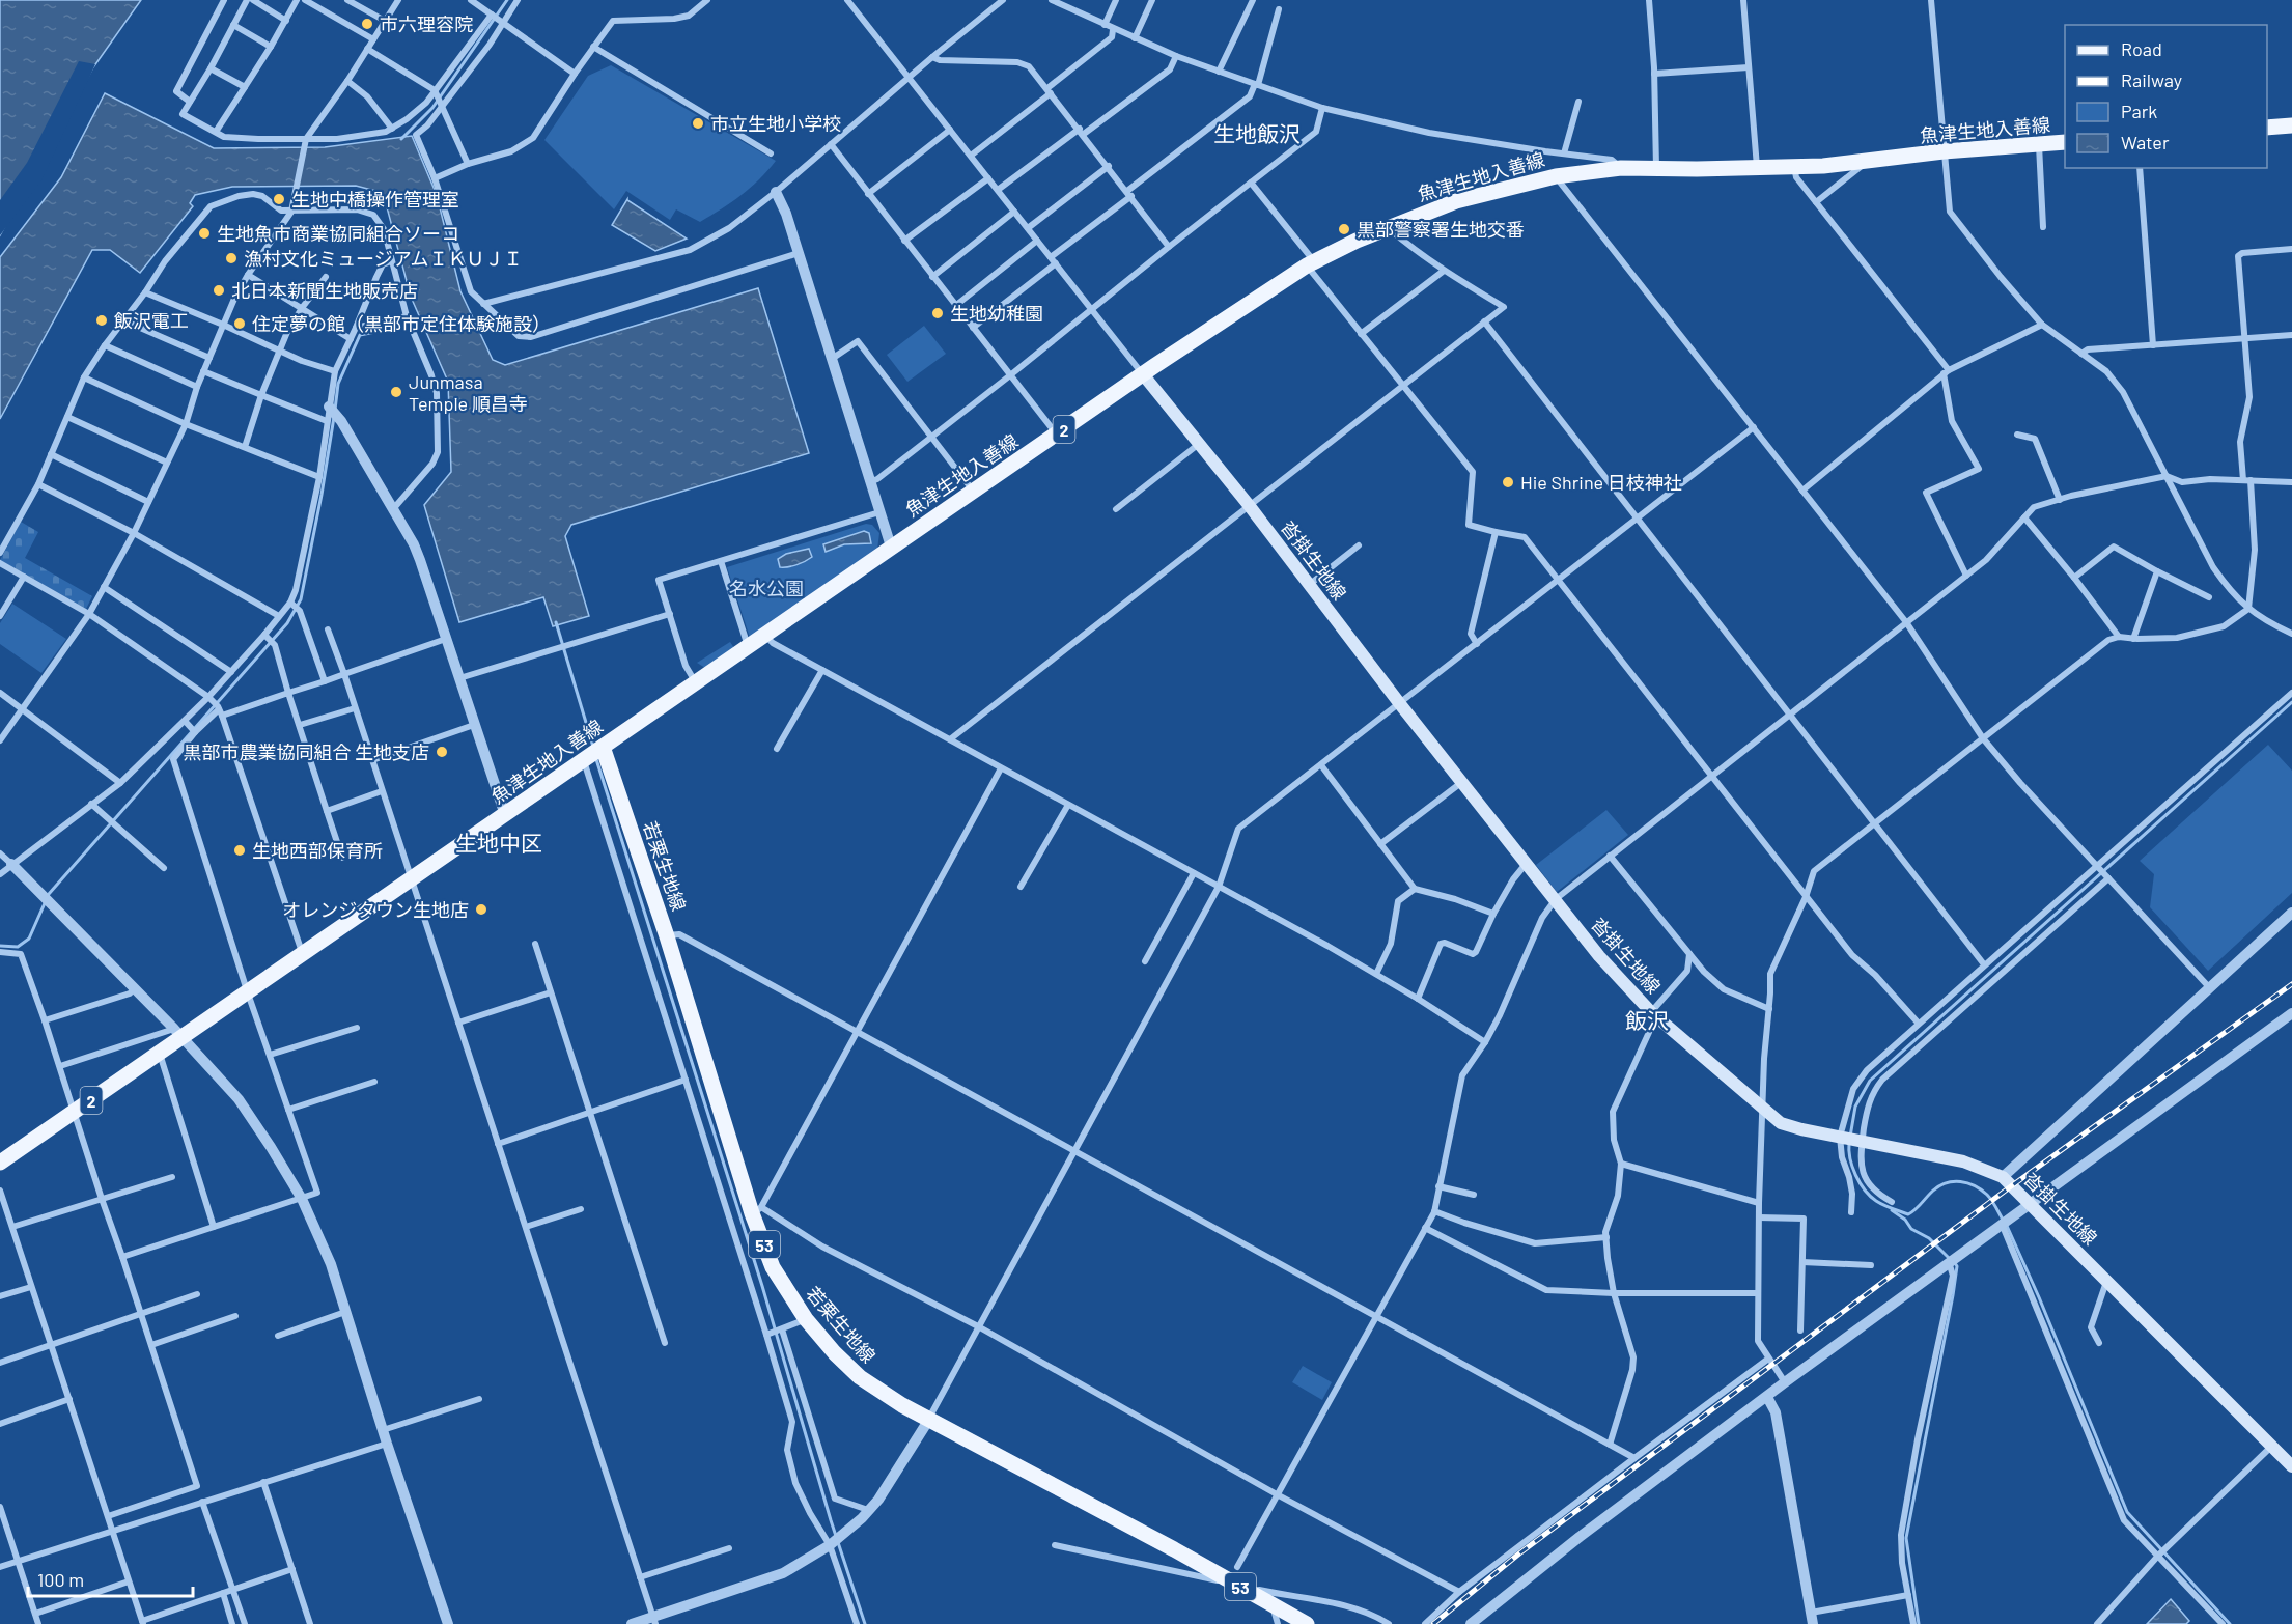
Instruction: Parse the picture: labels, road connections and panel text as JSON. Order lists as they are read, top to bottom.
{
  "streets": {
    "main road": [
      "魚津生地入善線",
      "2",
      "沓掛生地線",
      "若栗生地線",
      "53"
    ]
  },
  "crossings": [
    ["魚津生地入善線", "沓掛生地線"],
    ["魚津生地入善線", "若栗生地線"]
  ],
  "districts": ["生地飯沢", "生地中区", "飯沢"],
  "parks": ["名水公園"],
  "places": [
    "市六理容院",
    "市立生地小学校",
    "生地中橋操作管理室",
    "黒部警察署生地交番",
    "生地魚市商業協同組合ソーコ",
    "漁村文化ミュージアムＩＫＵＪＩ",
    "北日本新聞生地販売店",
    "生地幼稚園",
    "飯沢電工",
    "住定夢の館（黒部市定住体験施設）",
    "Junmasa Temple 順昌寺",
    "Hie Shrine 日枝神社",
    "黒部市農業協同組合 生地支店",
    "生地西部保育所",
    "オレンジタウン生地店"
  ],
  "legend": [
    "Road",
    "Railway",
    "Park",
    "Water"
  ],
  "scale_bar": "100 m"
}
